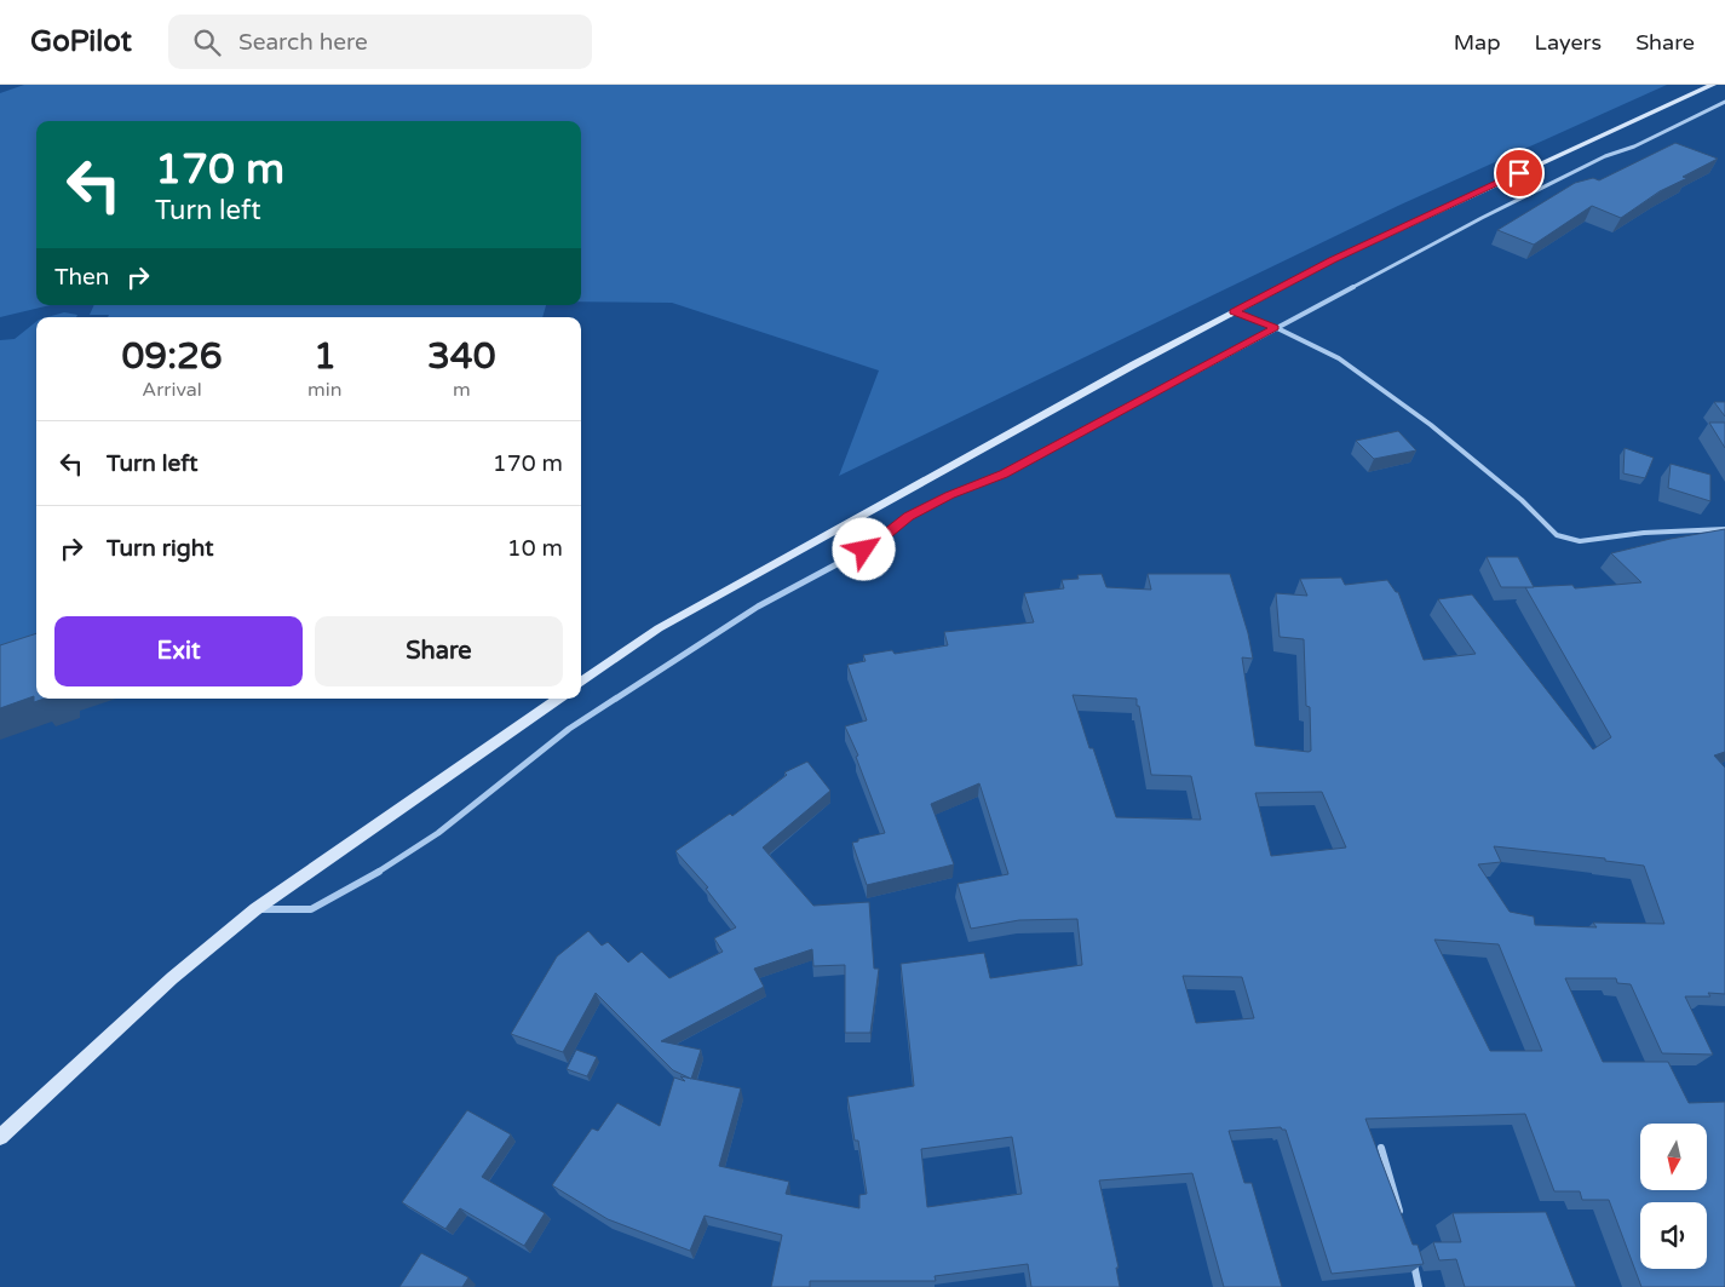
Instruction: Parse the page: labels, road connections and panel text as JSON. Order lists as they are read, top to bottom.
{
  "north": "bottom",
  "page": {
    "header": "GoPilot",
    "search": "Search here",
    "nav": ["Map", "Layers", "Share"],
    "turn": ["170 m", "Turn left"],
    "then": "Then",
    "eta": [
      "09:26",
      "Arrival",
      "1",
      "min",
      "340",
      "m"
    ],
    "list": [
      {
        "name": "Turn left",
        "value": "170 m"
      },
      {
        "name": "Turn right",
        "value": "10 m"
      }
    ],
    "buttons": ["Exit", "Share"]
  }
}
